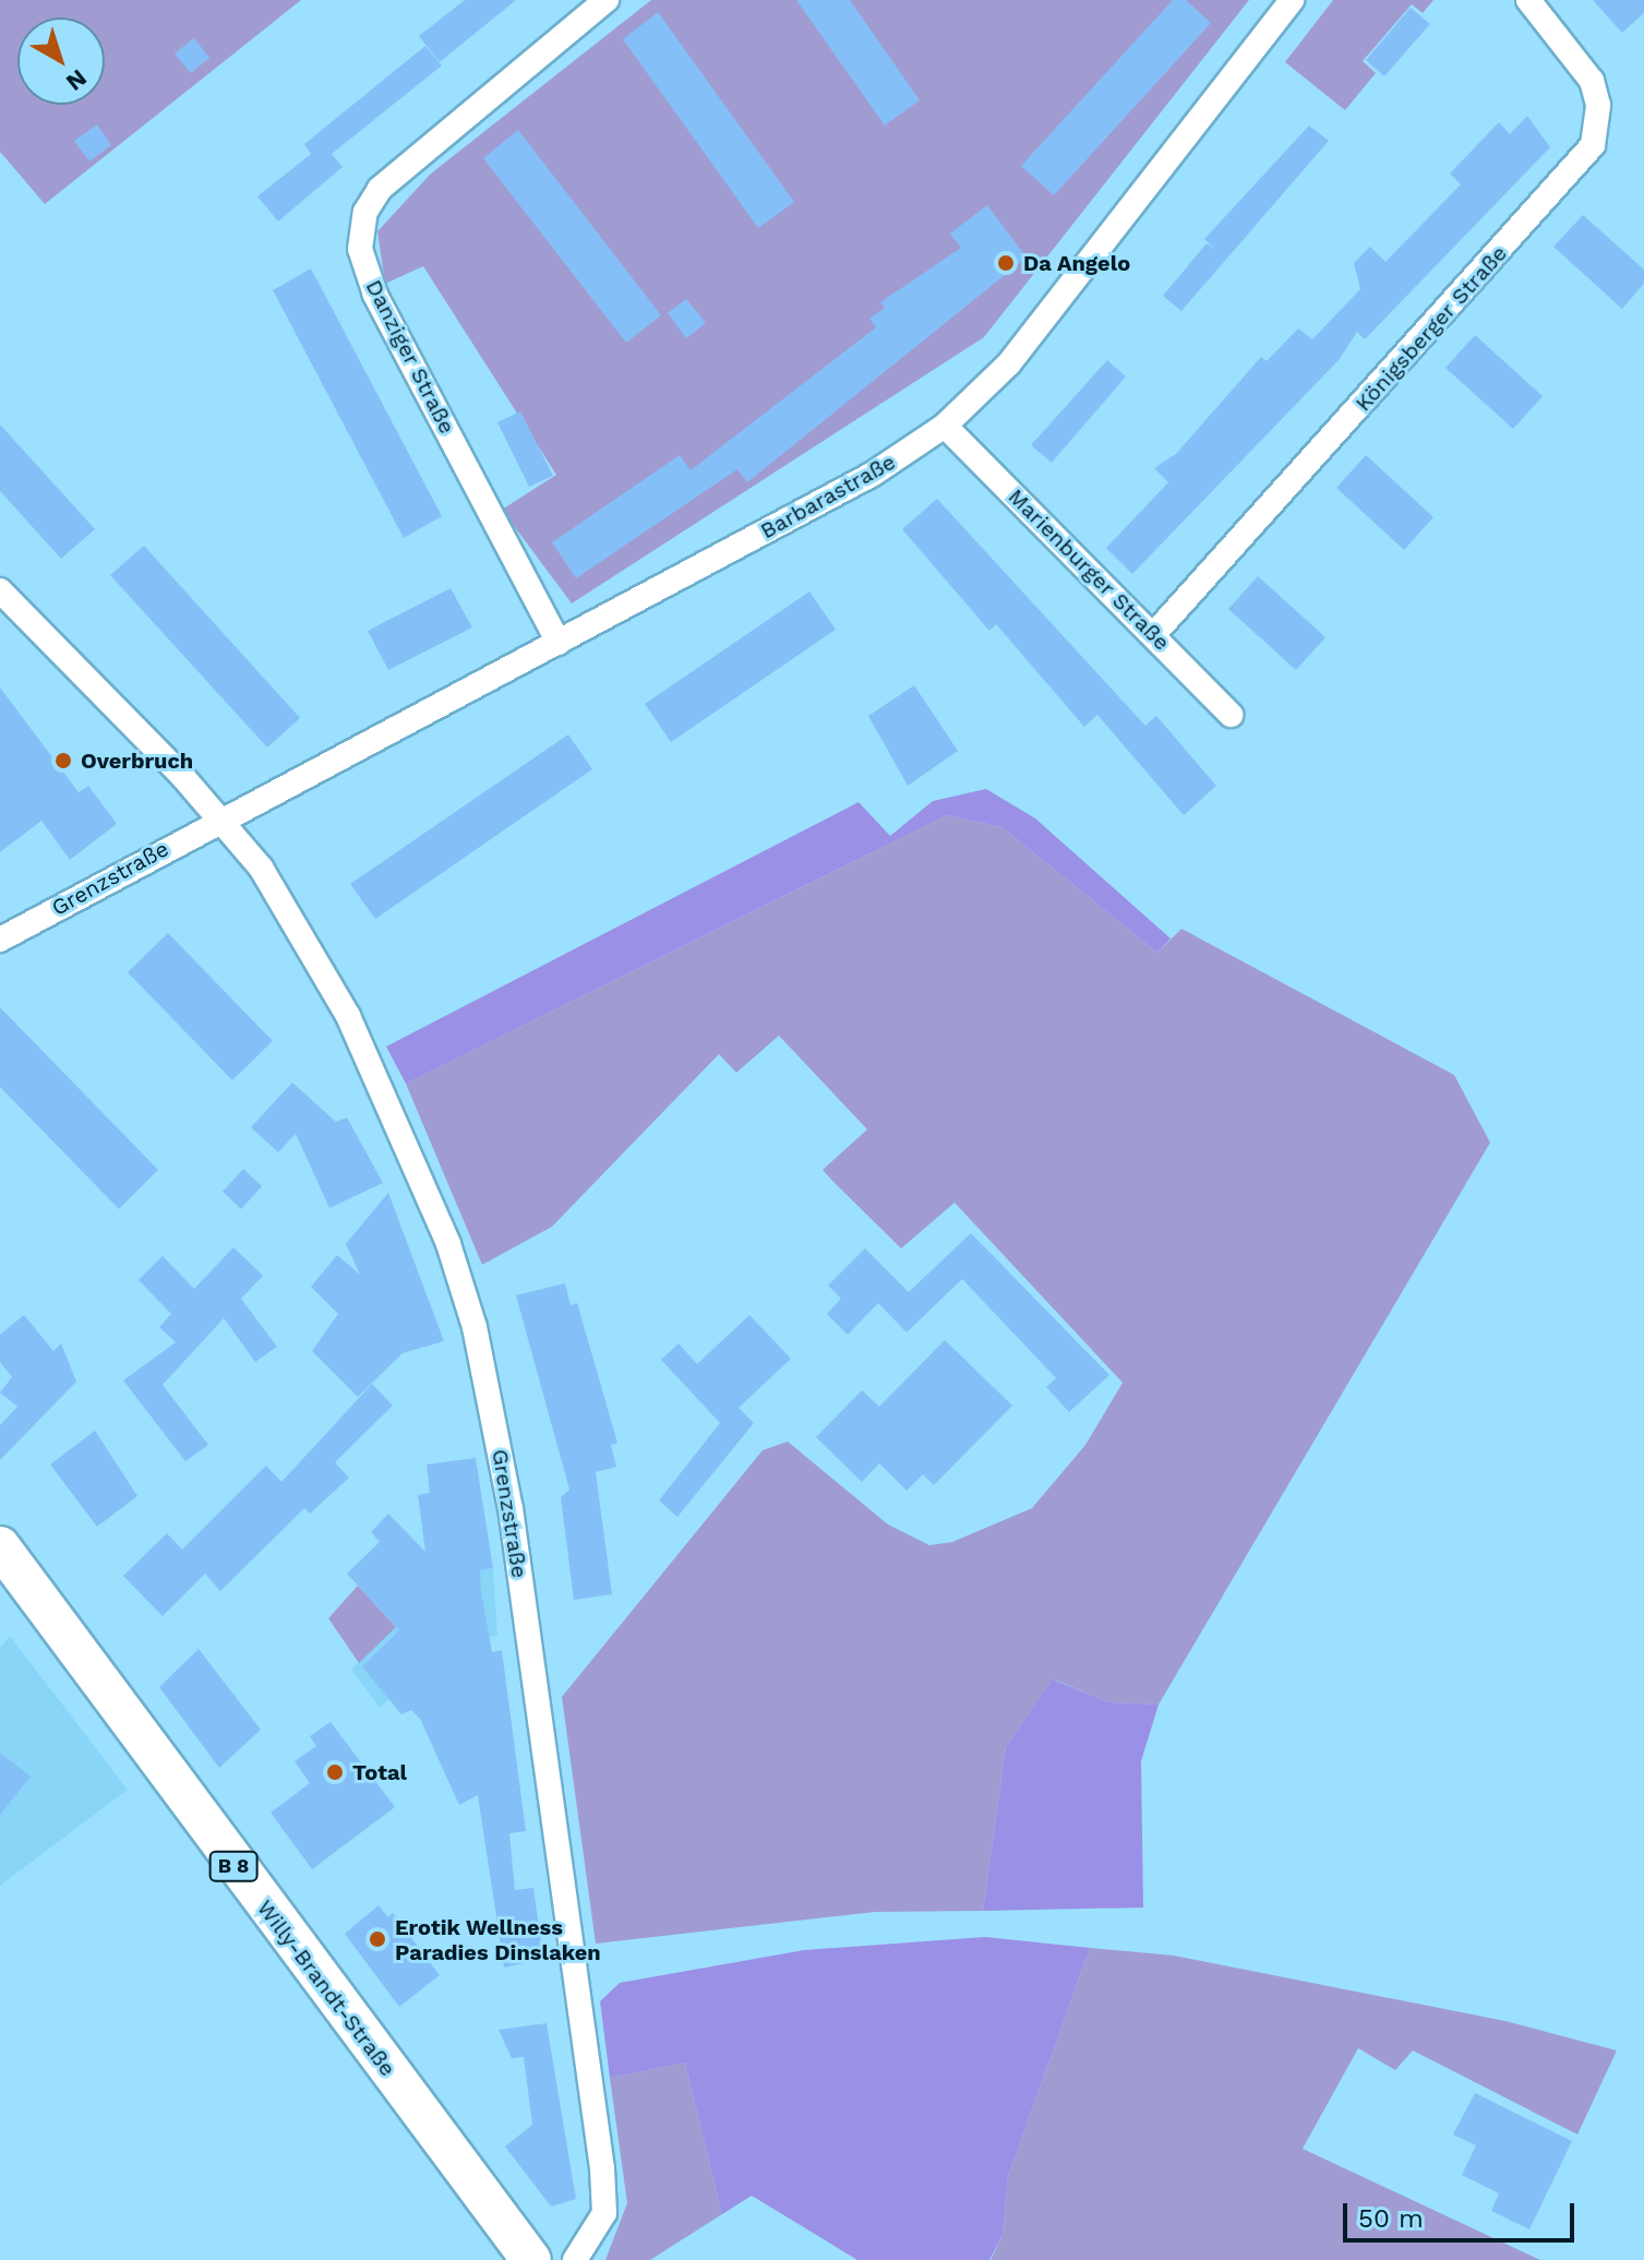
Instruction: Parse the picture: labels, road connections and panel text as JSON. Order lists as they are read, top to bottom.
{
  "streets": {
    "main road": ["B 8", "Willy-Brandt-Straße"],
    "street": [
      "Königsberger Straße",
      "Danziger Straße",
      "Barbarastraße",
      "Marienburger Straße",
      "Grenzstraße"
    ]
  },
  "crossings": [
    ["Königsberger Straße", "Marienburger Straße"],
    ["Danziger Straße", "Barbarastraße"],
    ["Barbarastraße", "Marienburger Straße"],
    ["Barbarastraße", "Grenzstraße"],
    ["B 8", "Willy-Brandt-Straße"]
  ],
  "places": [
    "Da Angelo",
    "Overbruch",
    "Total",
    "Erotik Wellness Paradies Dinslaken"
  ],
  "scale_bar": "50 m",
  "north": "bottom right"
}
